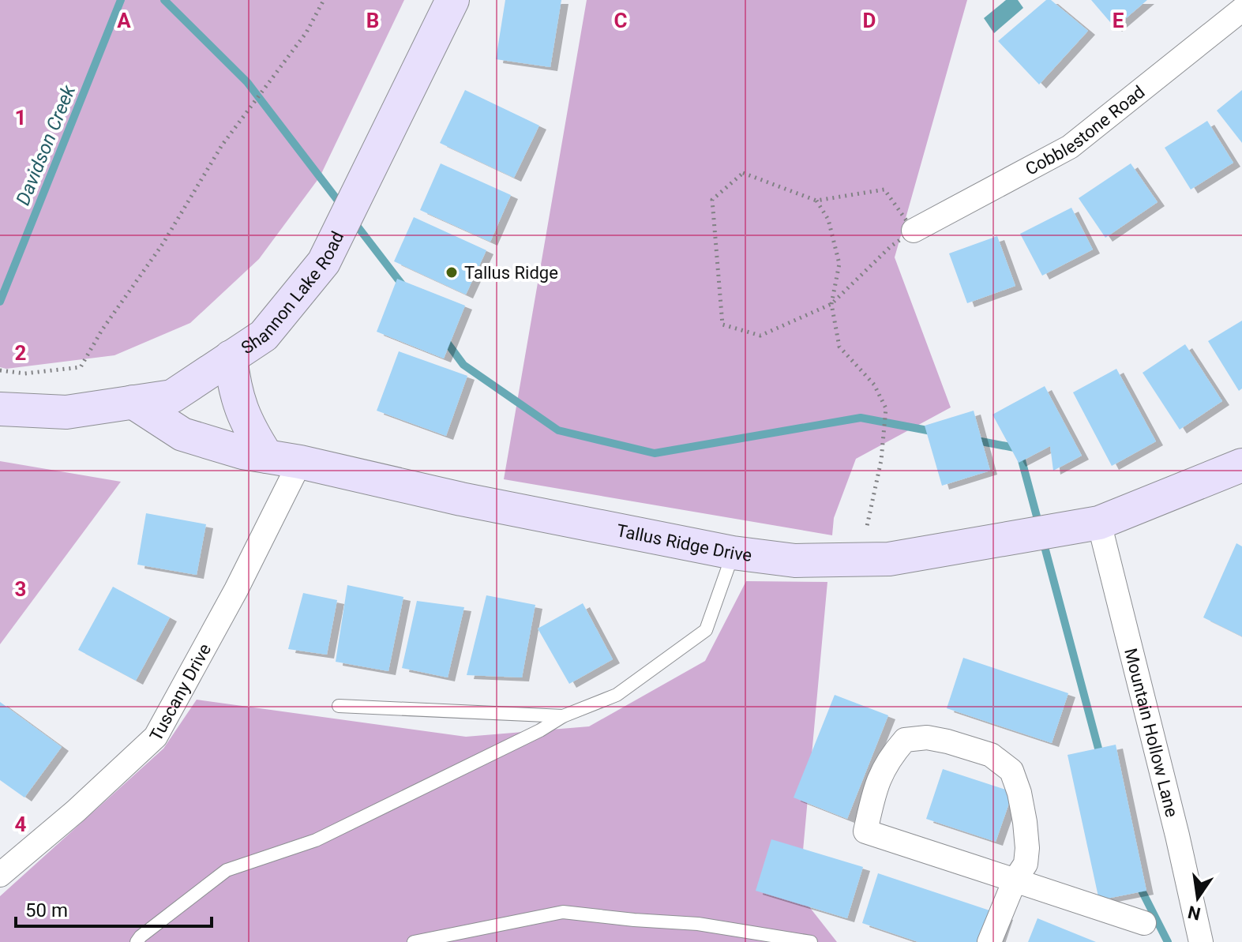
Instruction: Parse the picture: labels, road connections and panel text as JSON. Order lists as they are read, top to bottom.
{
  "streets": {
    "street": [
      "Cobblestone Road",
      "Shannon Lake Road",
      "Tallus Ridge Drive",
      "Tuscany Drive",
      "Mountain Hollow Lane"
    ]
  },
  "crossings": [
    ["Shannon Lake Road", "Tallus Ridge Drive"],
    ["Tallus Ridge Drive", "Tuscany Drive"],
    ["Tallus Ridge Drive", "Mountain Hollow Lane"]
  ],
  "water": ["Davidson Creek"],
  "places": ["Tallus Ridge"],
  "scale_bar": "50 m",
  "north": "bottom",
  "grid": {
    "columns": [
      "A",
      "B",
      "C",
      "D",
      "E"
    ],
    "rows": [
      "1",
      "2",
      "3",
      "4"
    ]
  }
}
